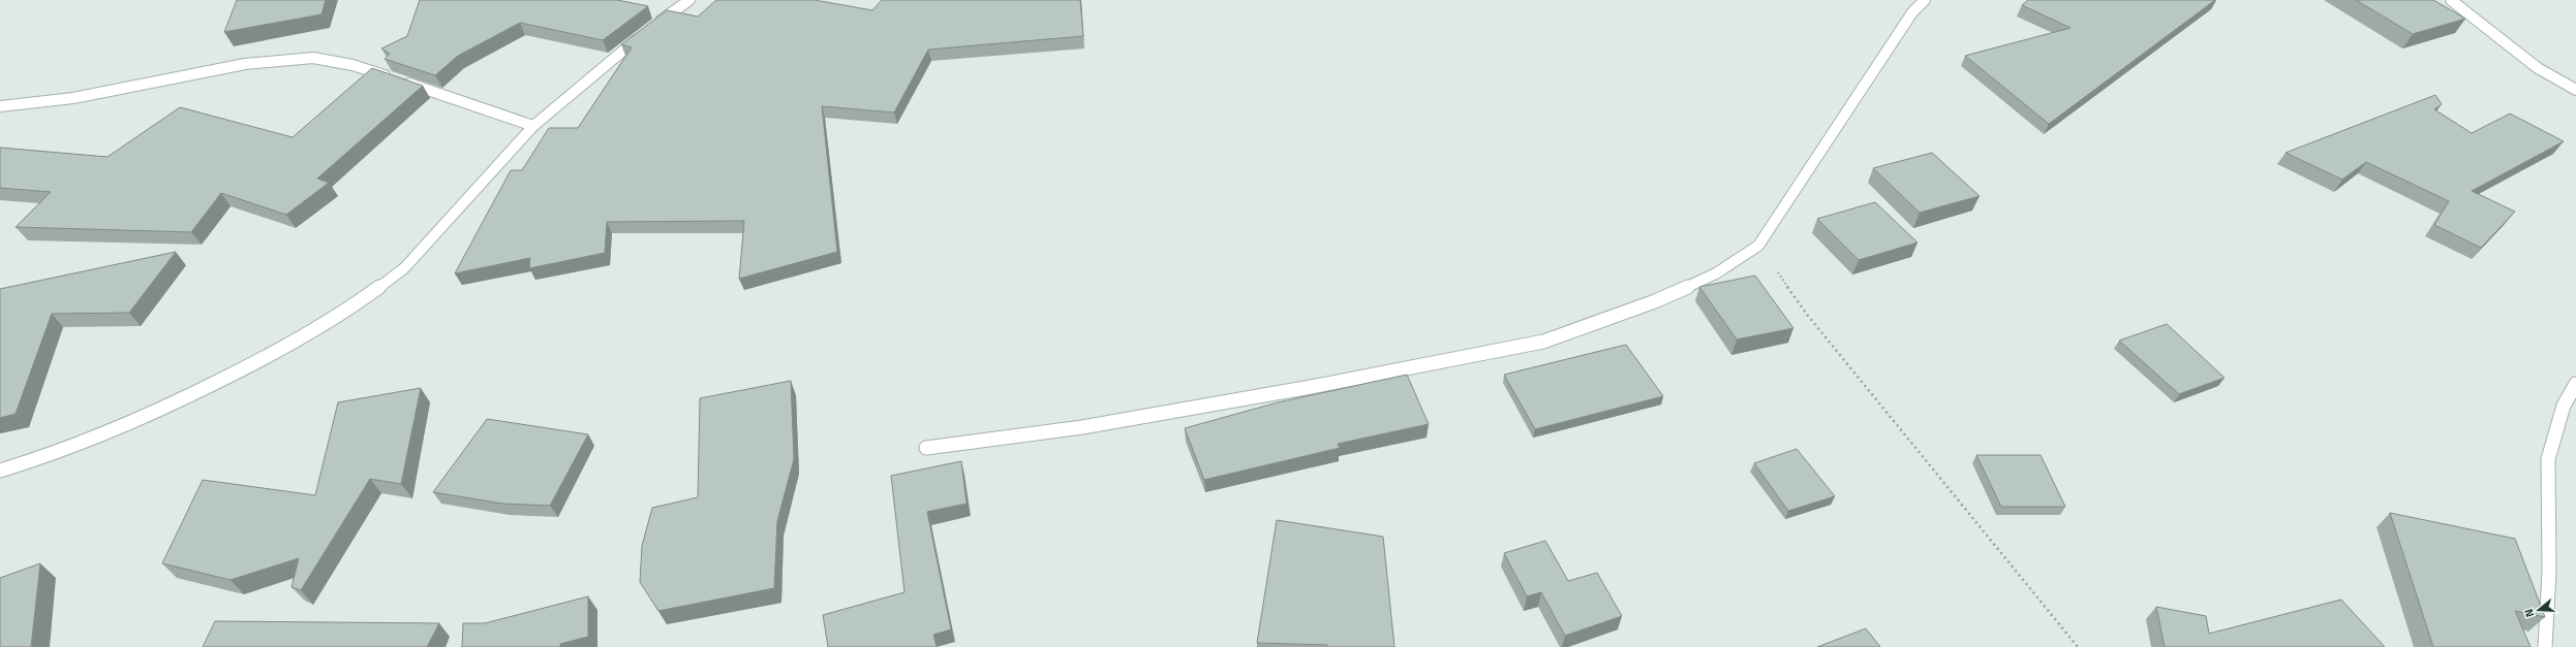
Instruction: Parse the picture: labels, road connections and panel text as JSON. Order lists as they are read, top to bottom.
{
  "north": "left"
}
